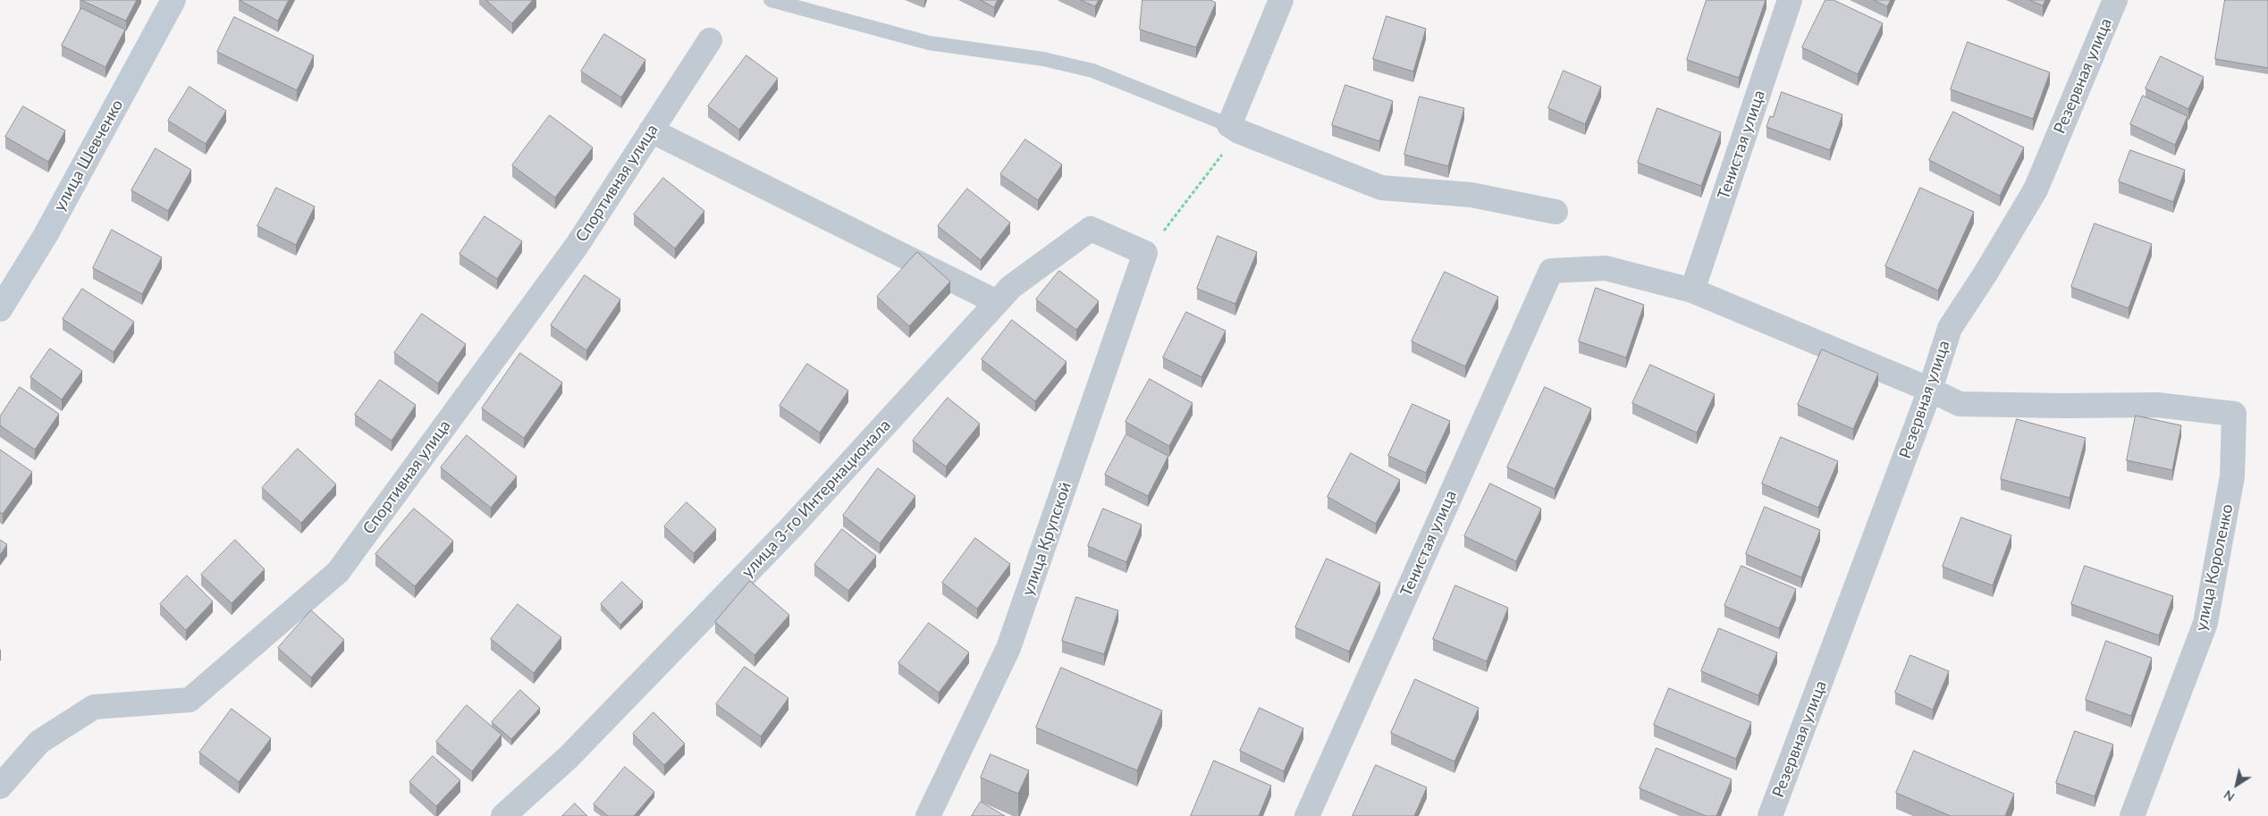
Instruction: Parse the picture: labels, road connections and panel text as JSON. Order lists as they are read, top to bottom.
{
  "streets": {
    "main road": ["улица Шевченко"],
    "street": [
      "Резервная улица",
      "Тенистая улица",
      "Спортивная улица",
      "улица 3-го Интернационала",
      "улица Крупской",
      "улица Короленко"
    ]
  },
  "crossings": [
    ["Резервная улица", "улица Короленко"],
    ["улица 3-го Интернационала", "улица Крупской"]
  ],
  "north": "bottom left"
}
